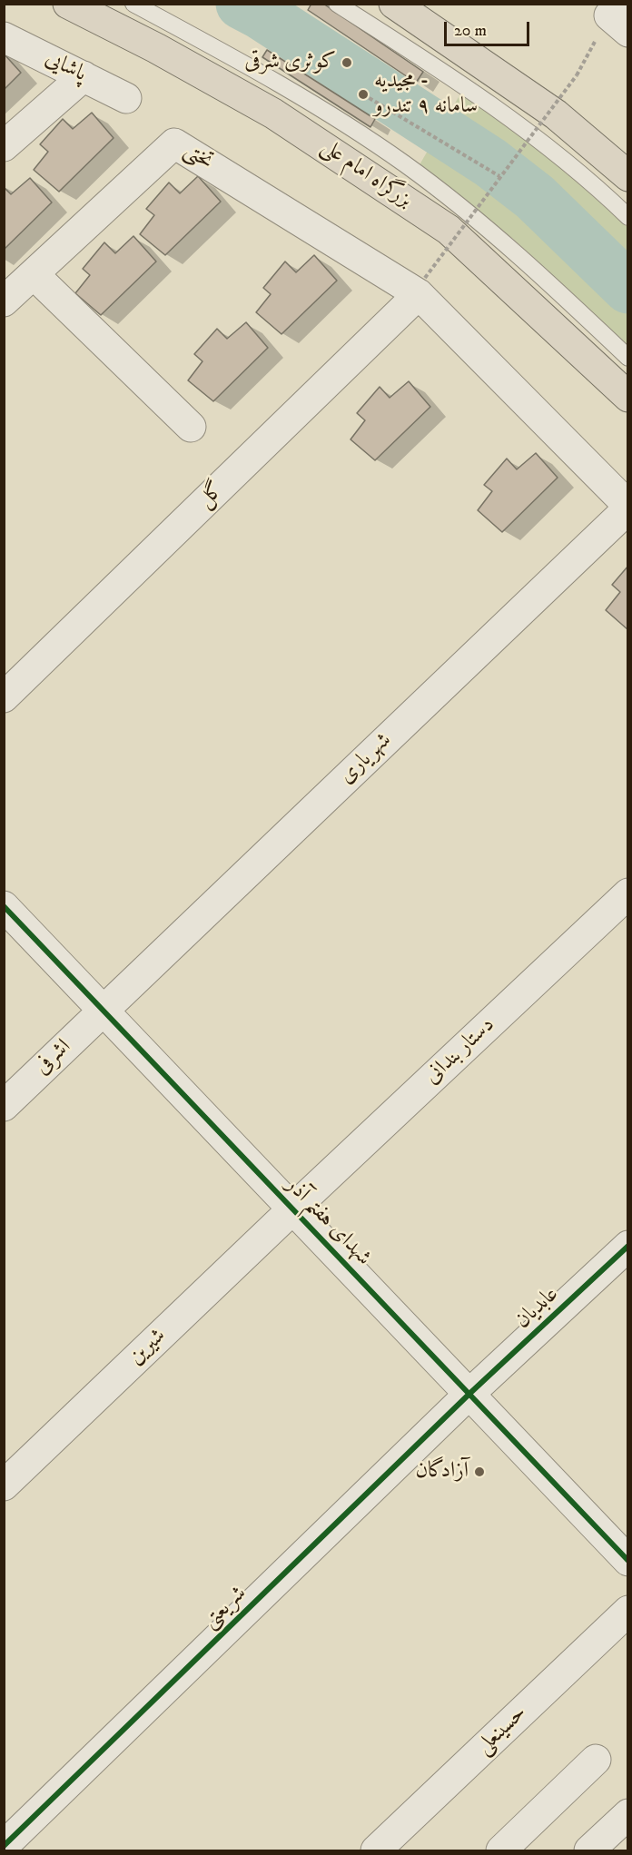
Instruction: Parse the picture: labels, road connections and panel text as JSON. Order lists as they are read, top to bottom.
{
  "streets": {
    "highway": ["بزرگراه امام علی"],
    "street": [
      "پاشایی",
      "تختی",
      "گل",
      "شهریاری",
      "دستار بندانی",
      "اشرفی",
      "شهدای هفتم آذر",
      "عابدیان",
      "شیرین",
      "شریعتی",
      "حسینعلی"
    ]
  },
  "crossings": [
    ["تختی", "گل"],
    ["شهریاری", "اشرفی"],
    ["شهریاری", "شهدای هفتم آذر"],
    ["دستار بندانی", "شهدای هفتم آذر"],
    ["دستار بندانی", "شیرین"],
    ["اشرفی", "شهدای هفتم آذر"],
    ["شهدای هفتم آذر", "عابدیان"],
    ["شهدای هفتم آذر", "شیرین"],
    ["شهدای هفتم آذر", "شریعتی"],
    ["عابدیان", "شریعتی"]
  ],
  "places": ["کوثری شرقی", "مجیدیه - سامانه ۹ تندرو", "آزادگان"],
  "scale_bar": "20 m"
}
